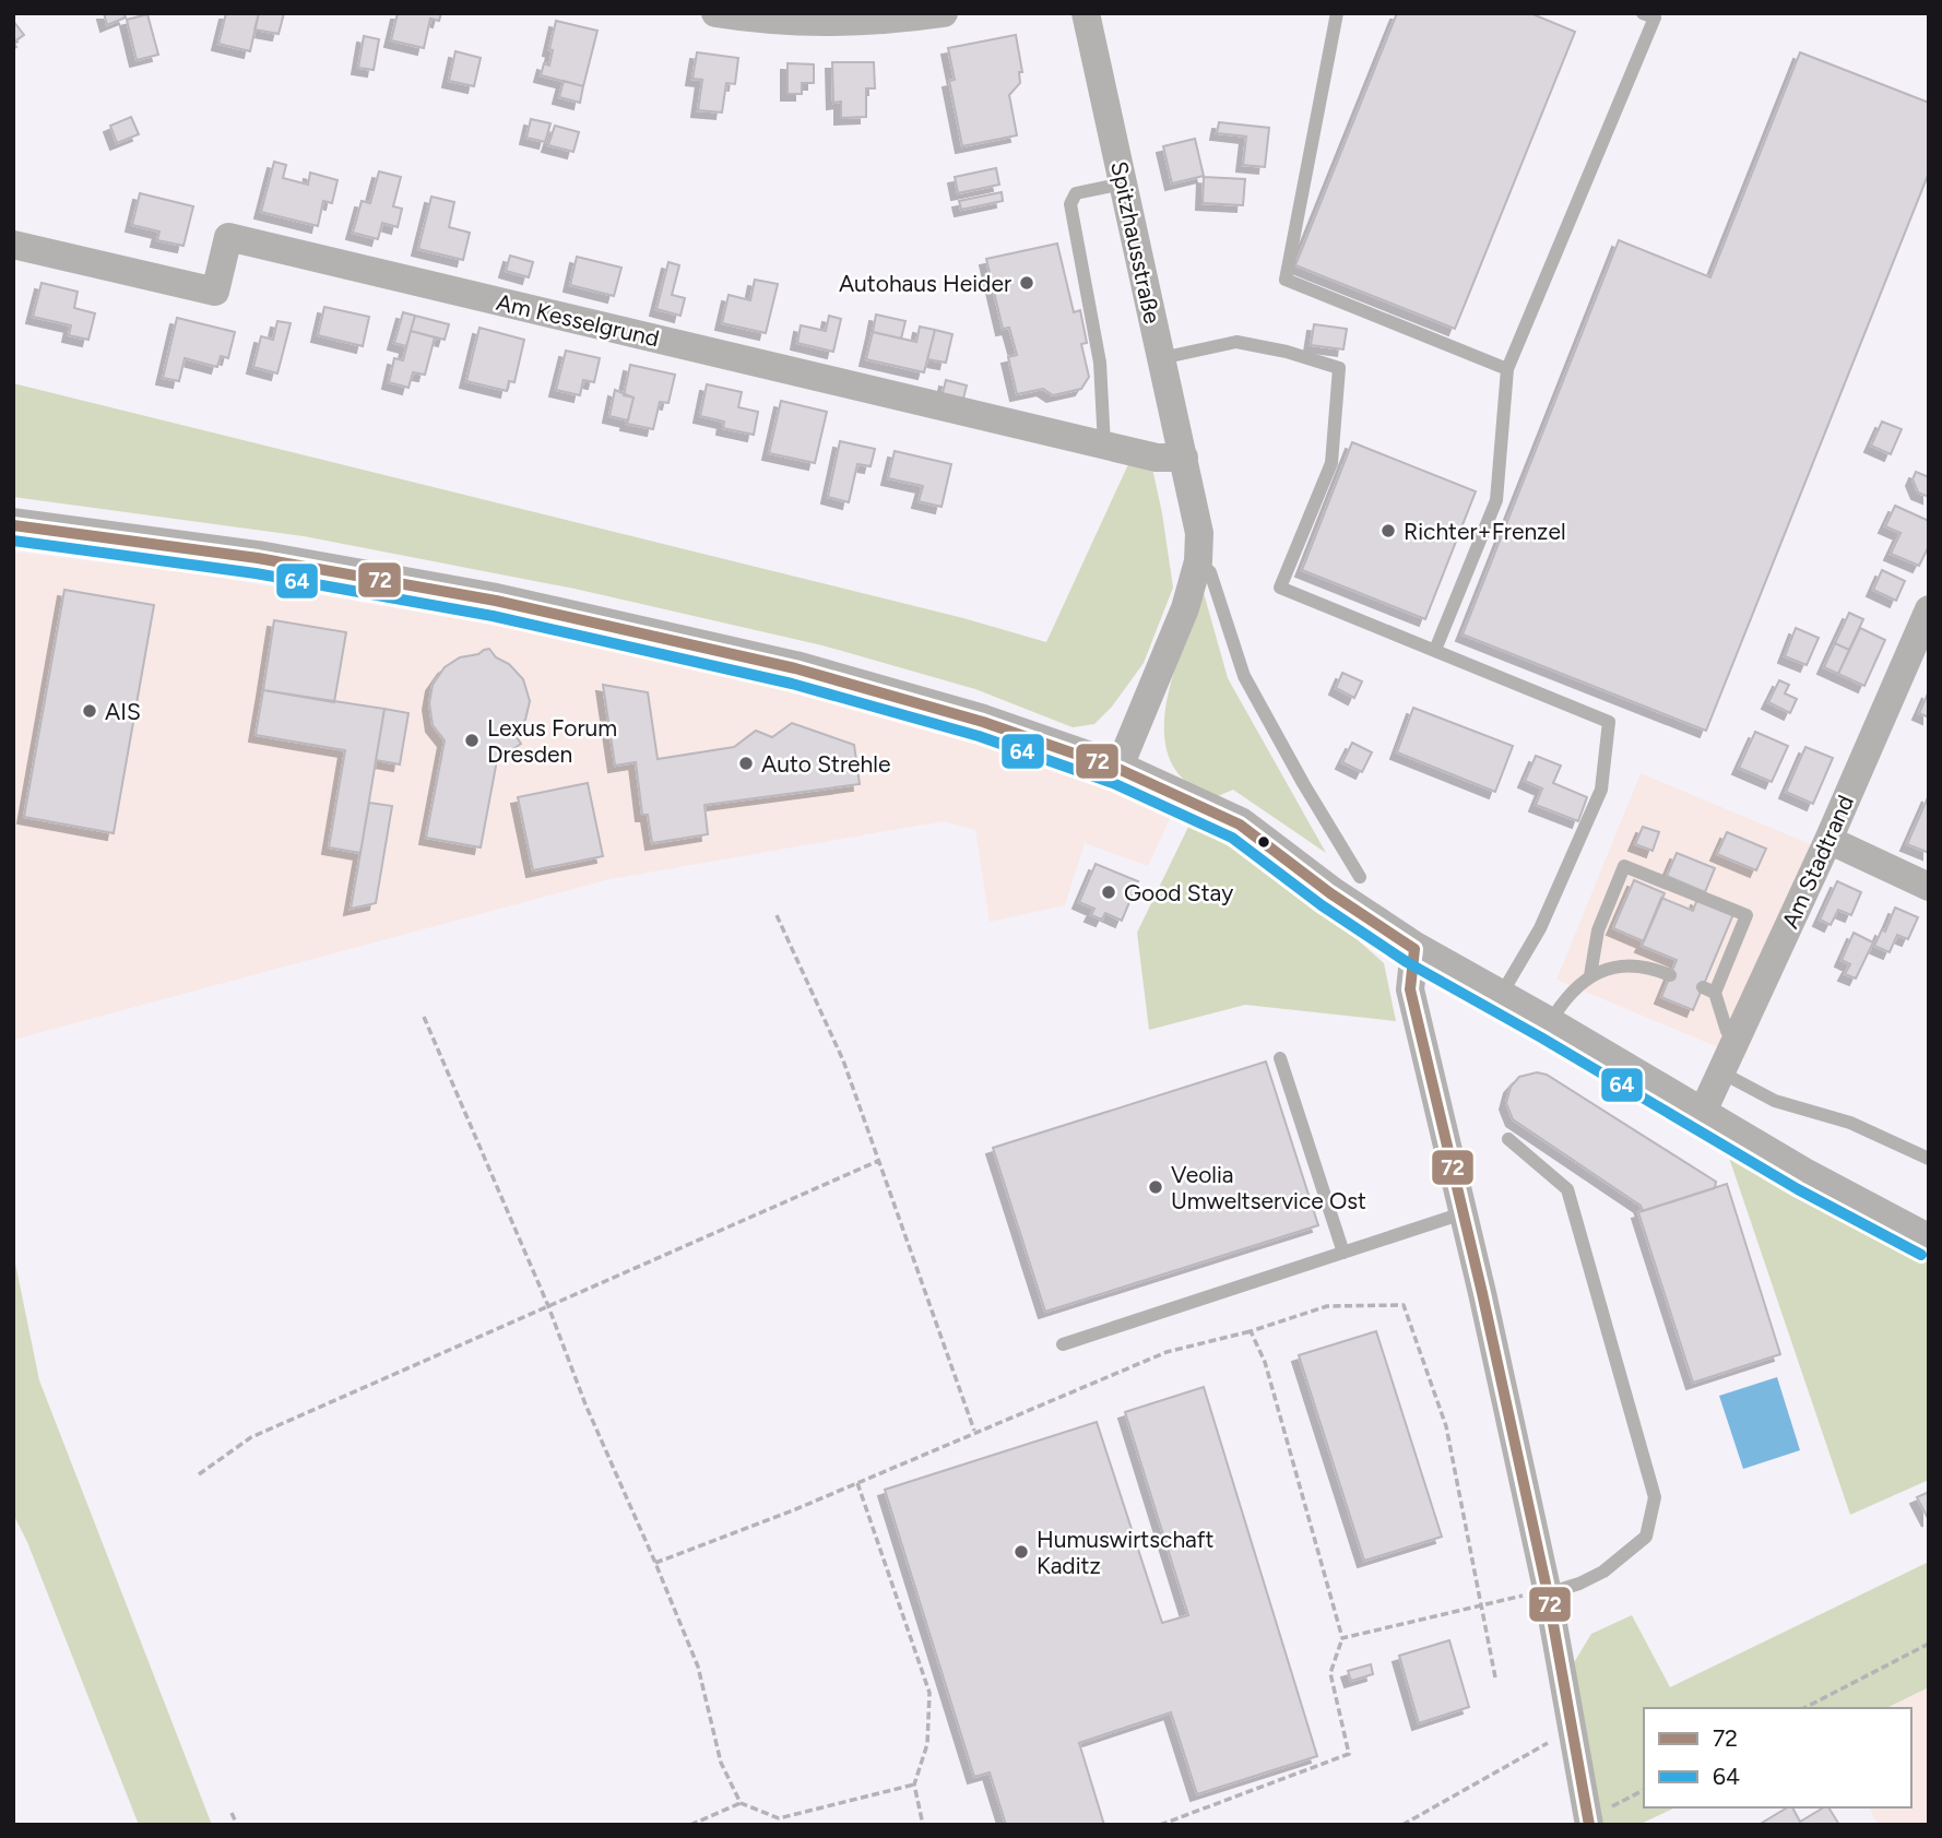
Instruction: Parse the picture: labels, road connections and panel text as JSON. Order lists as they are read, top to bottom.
{
  "streets": {
    "street": ["Spitzhausstraße", "Am Kesselgrund", "Am Stadtrand"]
  },
  "crossings": [
    ["Spitzhausstraße", "Am Kesselgrund"]
  ],
  "places": [
    "Autohaus Heider",
    "Richter+Frenzel",
    "AIS",
    "Lexus Forum Dresden",
    "Auto Strehle",
    "Good Stay",
    "Veolia Umweltservice Ost",
    "Humuswirtschaft Kaditz"
  ],
  "lines": ["transit line 72", "transit line 64"],
  "legend": ["72", "64"]
}
